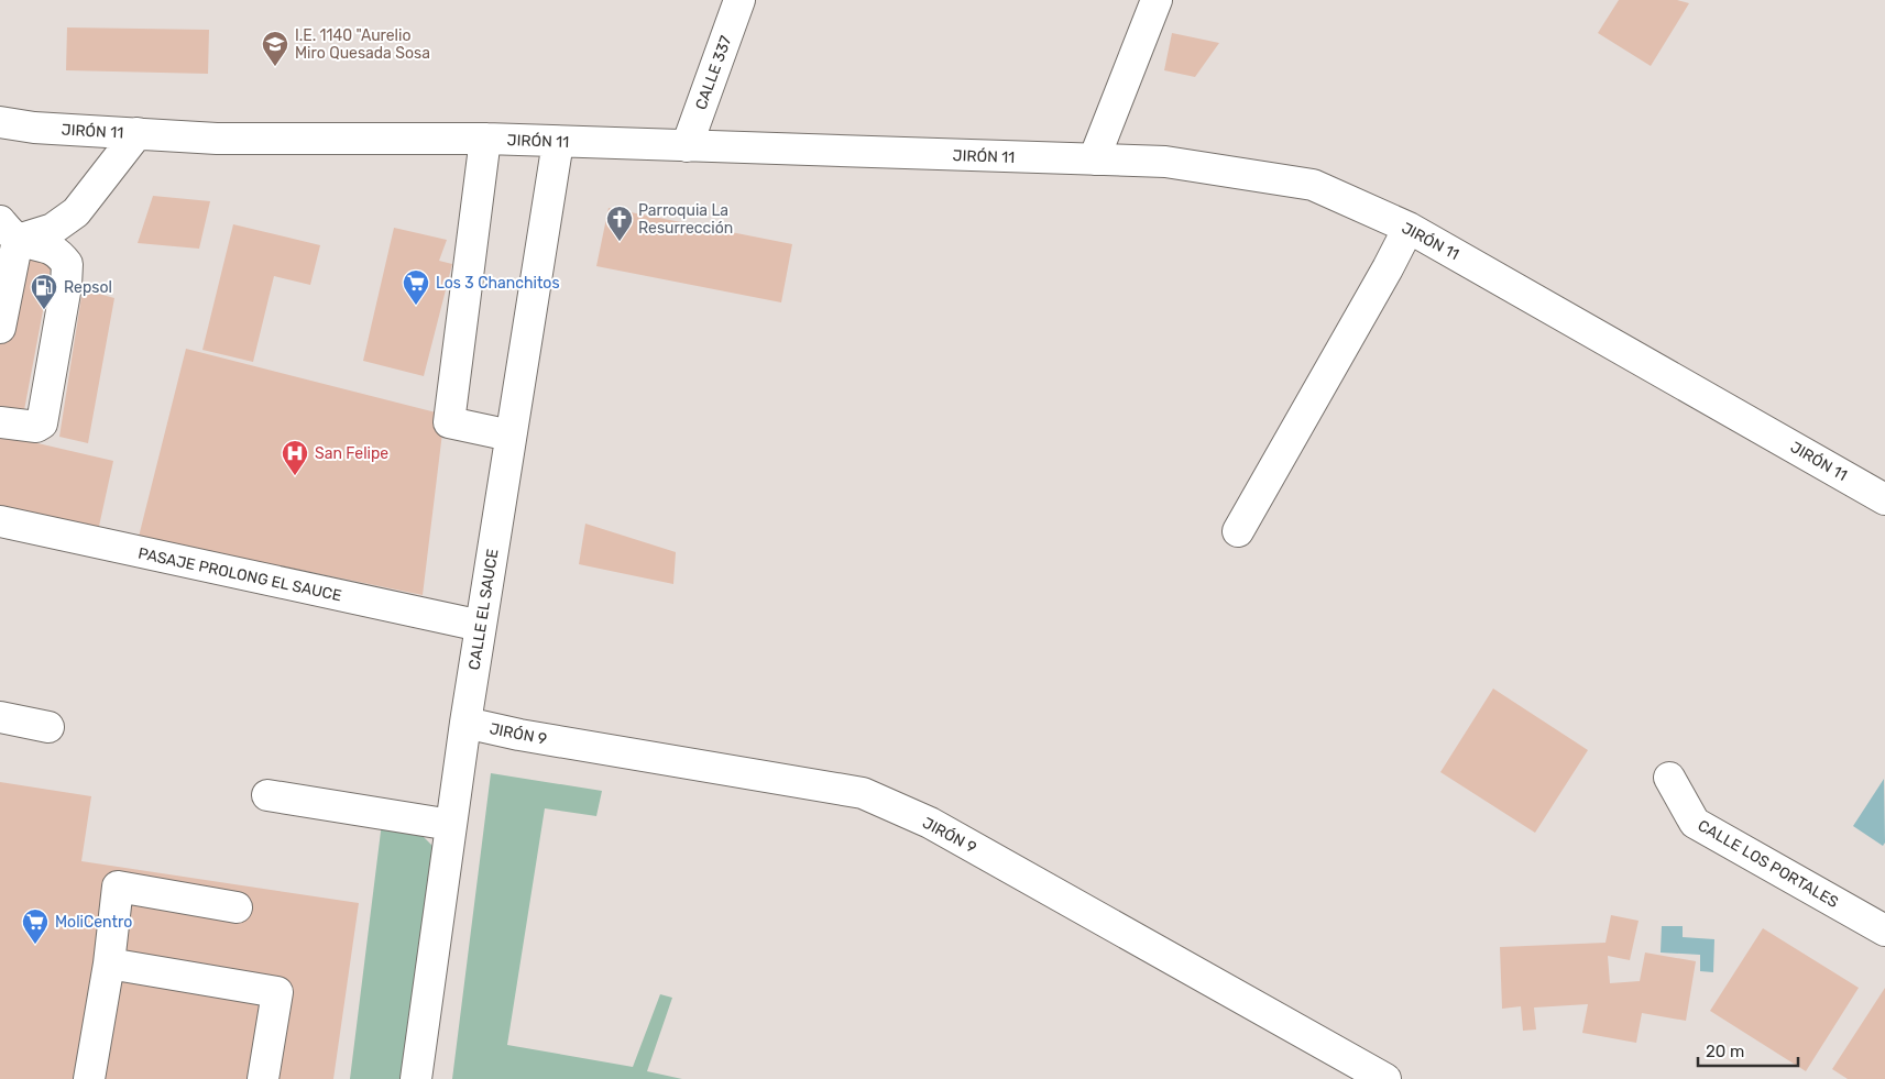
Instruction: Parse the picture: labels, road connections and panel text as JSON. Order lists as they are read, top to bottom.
{
  "streets": {
    "street": [
      "CALLE 337",
      "JIRÓN 11",
      "PASAJE PROLONG EL SAUCE",
      "CALLE EL SAUCE",
      "JIRÓN 9",
      "CALLE LOS PORTALES"
    ]
  },
  "crossings": [
    ["CALLE 337", "JIRÓN 11"],
    ["JIRÓN 11", "CALLE EL SAUCE"],
    ["PASAJE PROLONG EL SAUCE", "CALLE EL SAUCE"],
    ["CALLE EL SAUCE", "JIRÓN 9"]
  ],
  "places": {
    "school or university": ["I.E. 1140 \"Aurelio Miro Quesada Sosa"],
    "church": ["Parroquia La Resurrección"],
    "supermarket": ["Los 3 Chanchitos", "MoliCentro"],
    "fuel station": ["Repsol"],
    "hospital": ["San Felipe"]
  },
  "scale_bar": "20 m"
}
